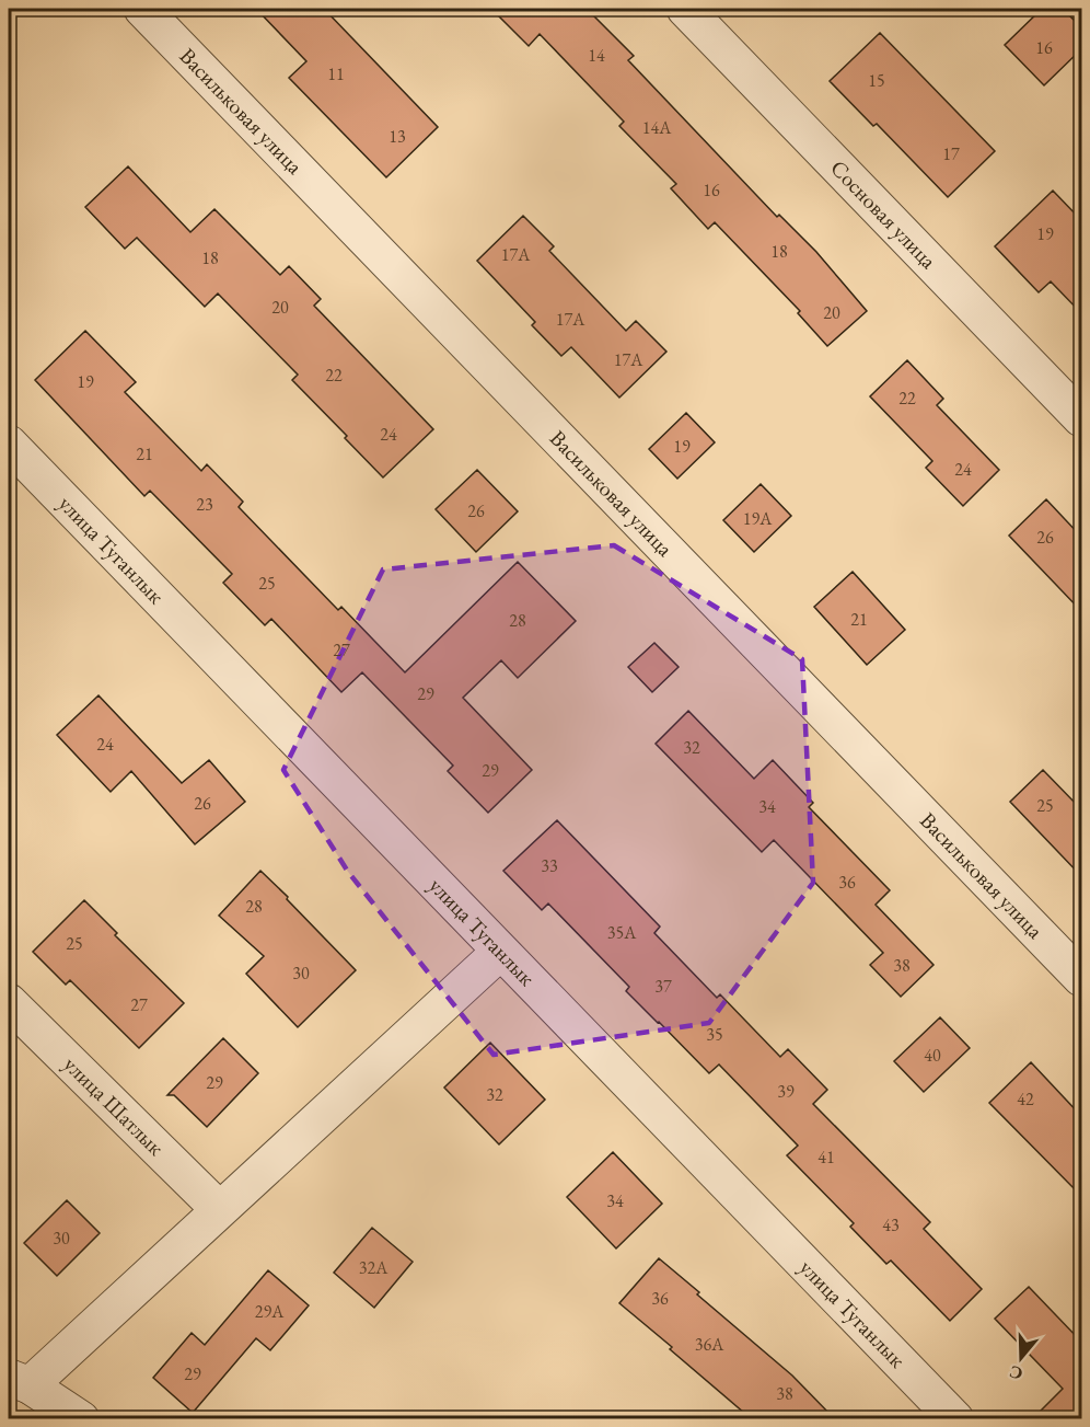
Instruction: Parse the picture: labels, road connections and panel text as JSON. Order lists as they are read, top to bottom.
{
  "streets": {
    "street": [
      "Васильковая улица",
      "Сосновая улица",
      "улица Туганлык",
      "улица Шатлык"
    ]
  },
  "house_numbers": [
    "16",
    "14",
    "11",
    "15",
    "14А",
    "13",
    "17",
    "16",
    "19",
    "18",
    "17А",
    "18",
    "20",
    "20",
    "17А",
    "17А",
    "22",
    "19",
    "22",
    "24",
    "19",
    "21",
    "24",
    "23",
    "26",
    "19А",
    "26",
    "25",
    "21",
    "28",
    "27",
    "29",
    "24",
    "32",
    "29",
    "26",
    "25",
    "34",
    "33",
    "36",
    "28",
    "35А",
    "25",
    "38",
    "30",
    "37",
    "27",
    "35",
    "40",
    "29",
    "39",
    "32",
    "42",
    "41",
    "34",
    "43",
    "30",
    "32А",
    "36",
    "29А",
    "36А",
    "29",
    "38"
  ],
  "north": "bottom"
}
